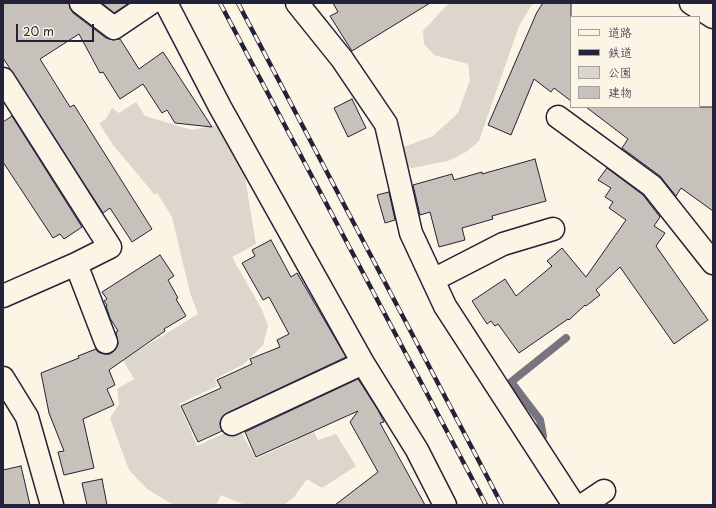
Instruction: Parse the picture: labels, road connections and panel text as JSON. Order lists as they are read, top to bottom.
{
  "legend": [
    "道路",
    "鉄道",
    "公園",
    "建物"
  ],
  "scale_bar": "20 m"
}
